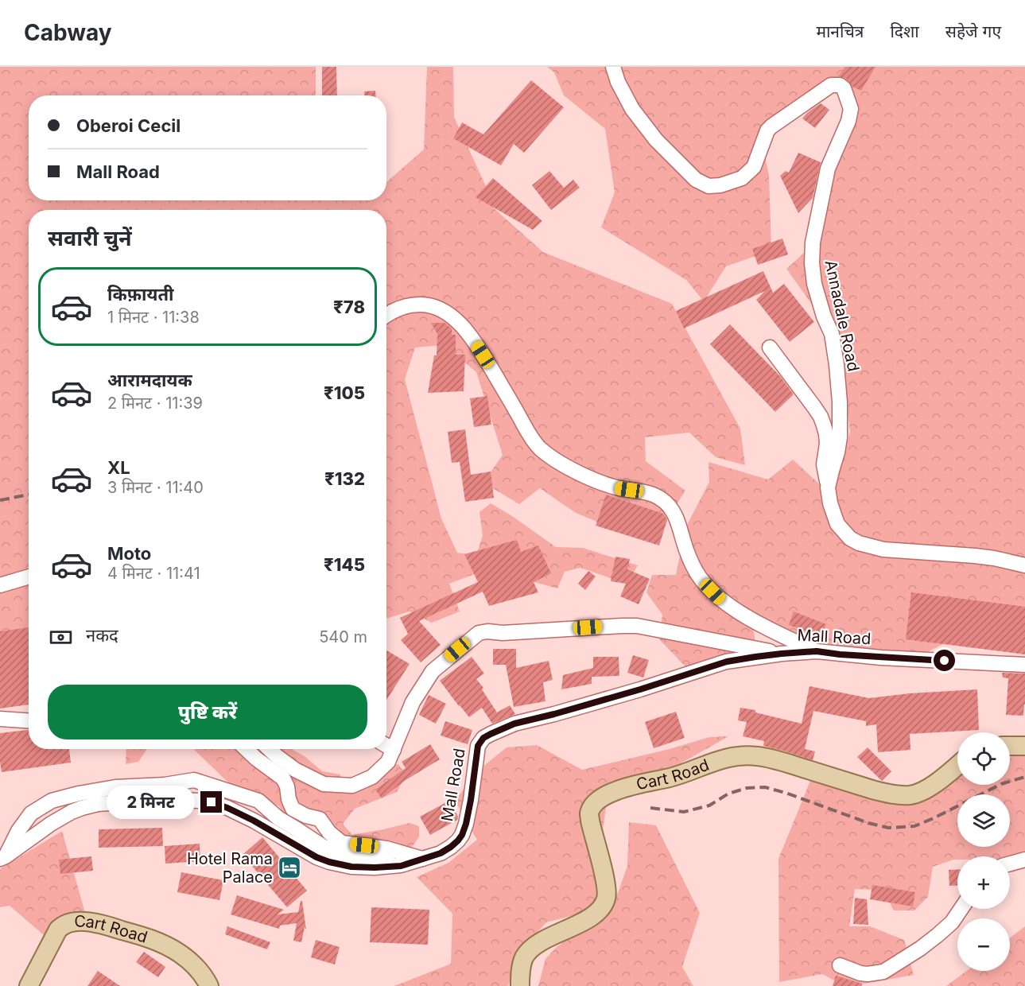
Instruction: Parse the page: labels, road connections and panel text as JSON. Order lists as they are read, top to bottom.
{
  "streets": {
    "main road": ["Cart Road"],
    "street": ["Annadale Road", "Mall Road"]
  },
  "places": {
    "hotel": ["Hotel Rama Palace"]
  },
  "page": {
    "header": "Cabway",
    "nav": ["मानचित्र", "दिशा", "सहेजे गए"],
    "banner": ["Oberoi Cecil", "Mall Road"],
    "heading": "सवारी चुनें",
    "list": [
      {
        "name": "किफ़ायती",
        "note": "1 मिनट · 11:38",
        "value": "₹78"
      },
      {
        "name": "आरामदायक",
        "note": "2 मिनट · 11:39",
        "value": "₹105"
      },
      {
        "name": "XL",
        "note": "3 मिनट · 11:40",
        "value": "₹132"
      },
      {
        "name": "Moto",
        "note": "4 मिनट · 11:41",
        "value": "₹145"
      }
    ],
    "pay": ["नकद", "540 m"],
    "buttons": "पुष्टि करें",
    "map_buttons": ["+", "−"],
    "bubble": "2 मिनट"
  }
}
